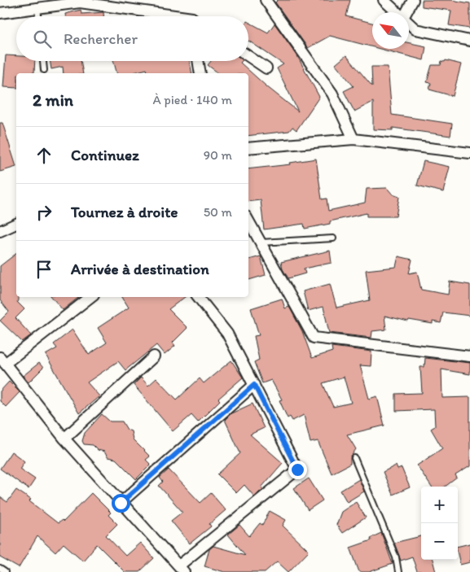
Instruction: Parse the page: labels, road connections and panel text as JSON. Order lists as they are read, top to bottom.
{
  "north": "top left",
  "page": {
    "search": "Rechercher",
    "heading": ["2 min", "À pied · 140 m"],
    "list": [
      ["Continuez", "90 m"],
      ["Tournez à droite", "50 m"],
      "Arrivée à destination"
    ],
    "map_buttons": ["+", "−"]
  }
}
